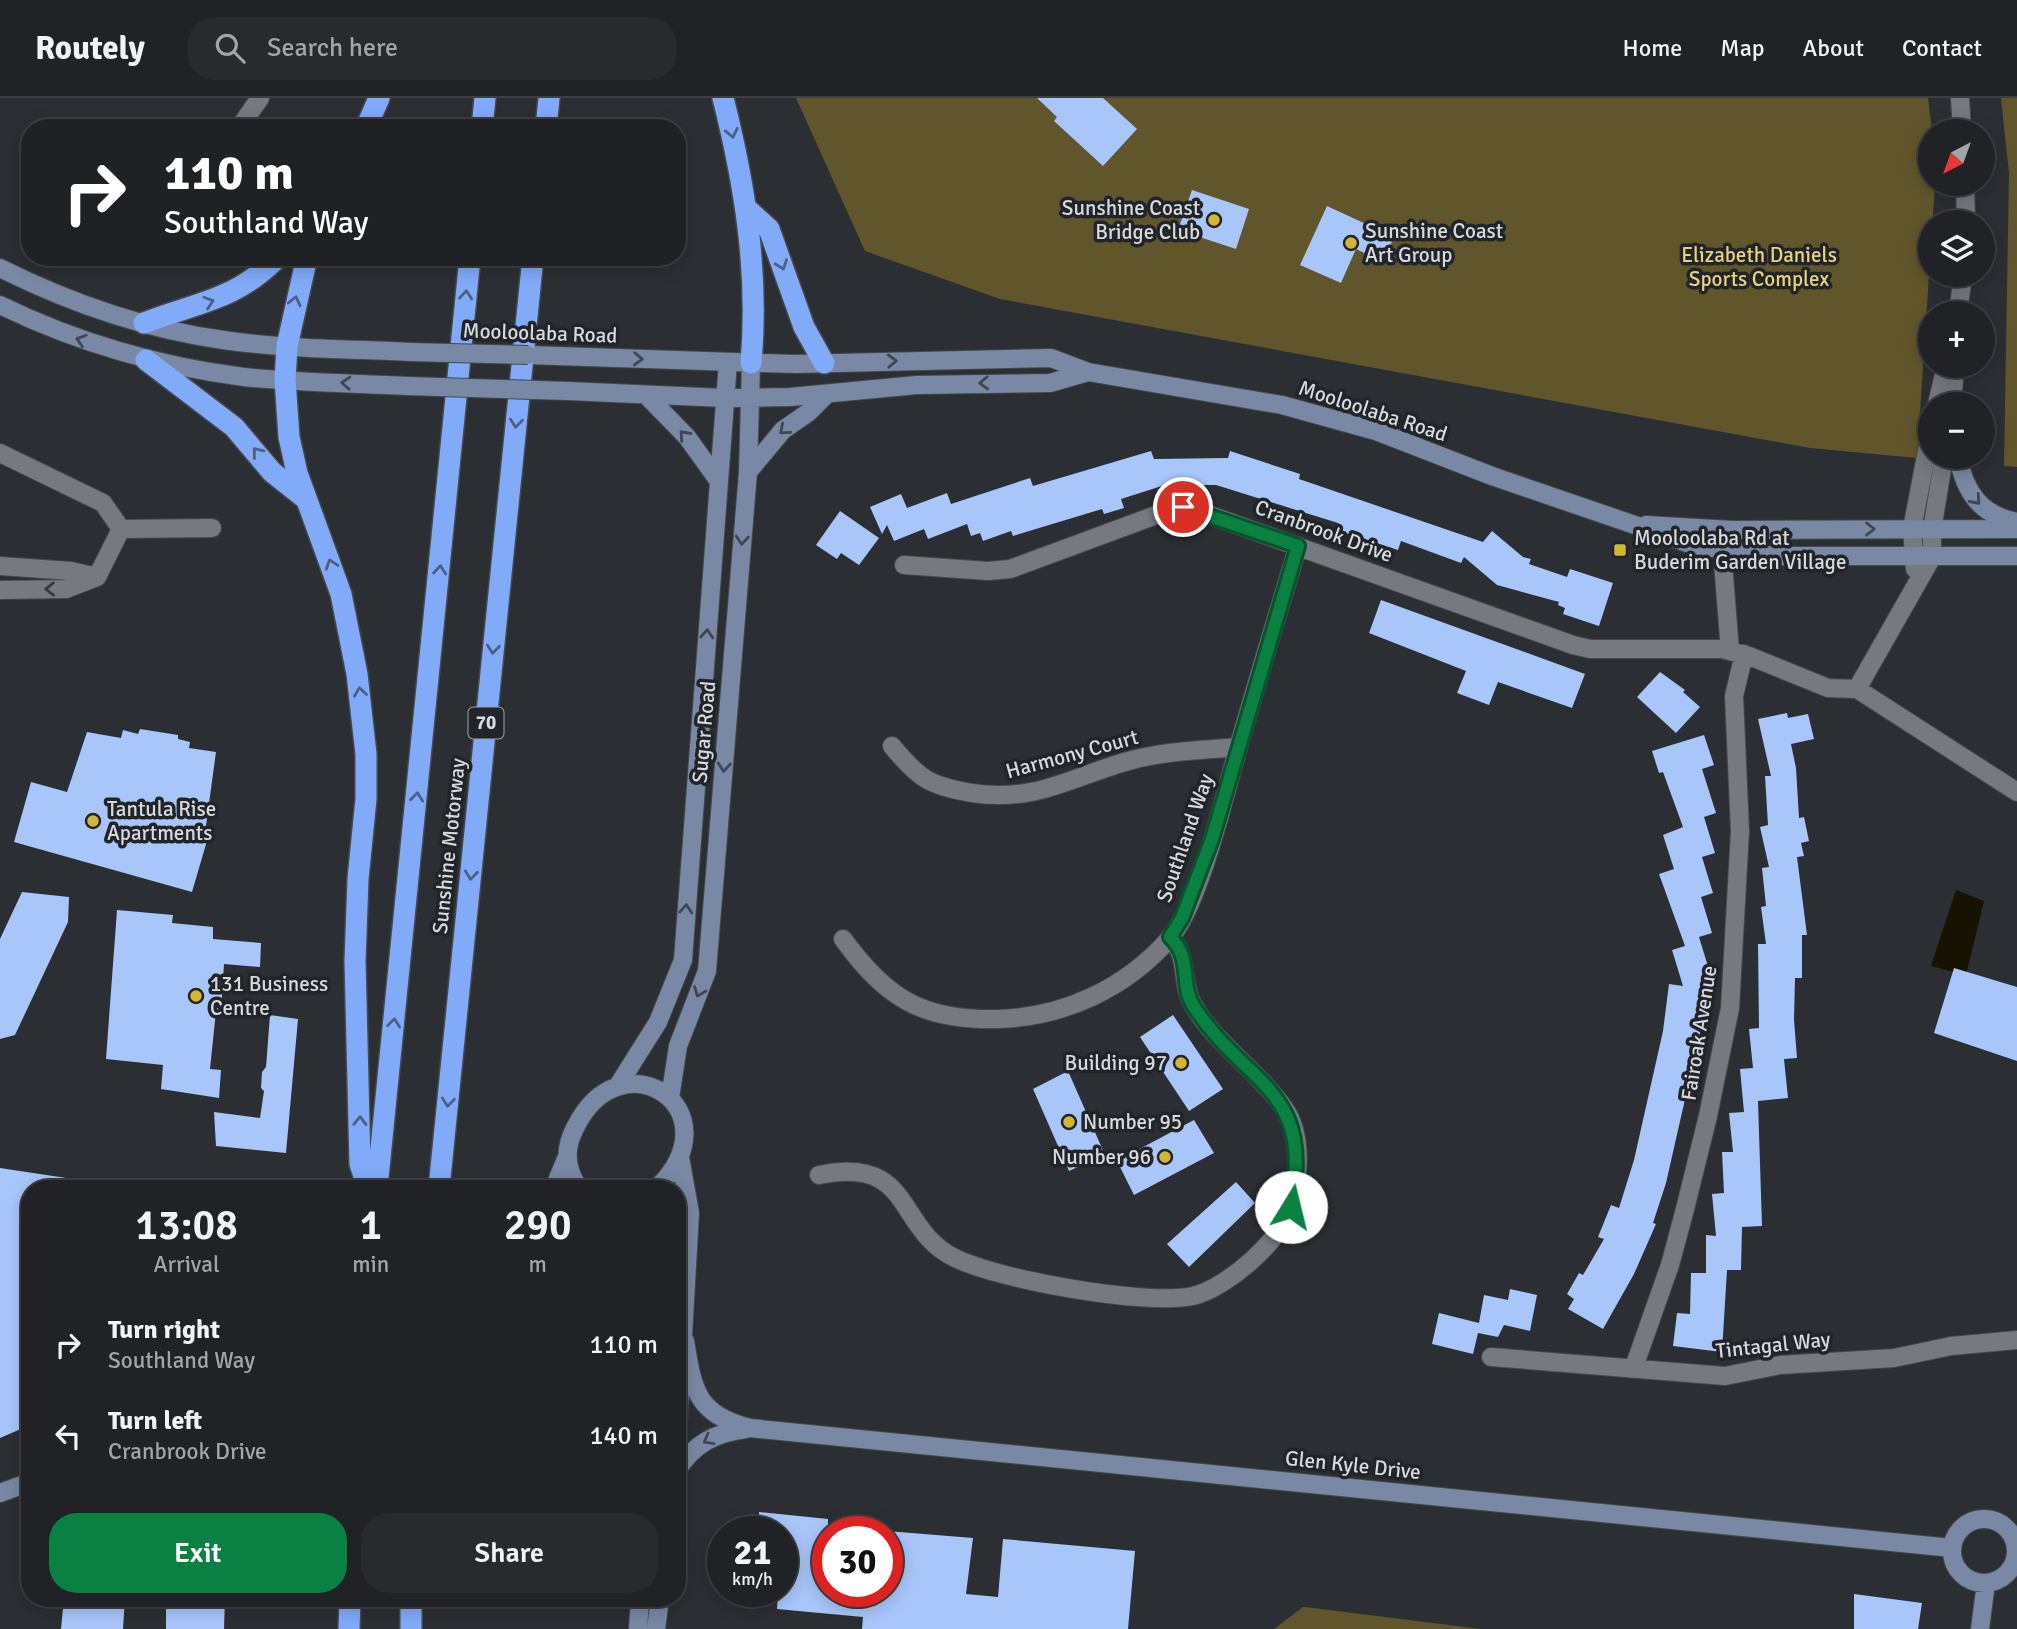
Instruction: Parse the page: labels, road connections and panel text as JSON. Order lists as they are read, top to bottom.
{
  "streets": {
    "highway": ["70", "Sunshine Motorway"],
    "main road": ["Mooloolaba Road", "Sugar Road", "Glen Kyle Drive"],
    "street": [
      "Cranbrook Drive",
      "Harmony Court",
      "Southland Way",
      "Fairoak Avenue",
      "Tintagal Way"
    ]
  },
  "crossings": [
    ["Mooloolaba Road", "Sugar Road"],
    ["Mooloolaba Road", "Fairoak Avenue"],
    ["Cranbrook Drive", "Southland Way"],
    ["Cranbrook Drive", "Fairoak Avenue"],
    ["Harmony Court", "Southland Way"],
    ["Fairoak Avenue", "Tintagal Way"]
  ],
  "parks": ["Elizabeth Daniels Sports Complex"],
  "places": {
    "other": [
      "Sunshine Coast Bridge Club",
      "Sunshine Coast Art Group",
      "Tantula Rise Apartments",
      "131 Business Centre",
      "Building 97",
      "Number 95",
      "Number 96"
    ],
    "transit": ["Mooloolaba Rd at Buderim Garden Village"]
  },
  "north": "bottom left",
  "page": {
    "header": "Routely",
    "search": "Search here",
    "nav": [
      "Home",
      "Map",
      "About",
      "Contact"
    ],
    "map_buttons": ["+", "−"],
    "turn": ["110 m", "Southland Way"],
    "eta": [
      "13:08",
      "Arrival",
      "1",
      "min",
      "290",
      "m"
    ],
    "list": [
      {
        "name": "Turn right",
        "note": "Southland Way",
        "value": "110 m"
      },
      {
        "name": "Turn left",
        "note": "Cranbrook Drive",
        "value": "140 m"
      }
    ],
    "buttons": ["Exit", "Share"],
    "speed": "21 km/h",
    "limit": "30"
  }
}
